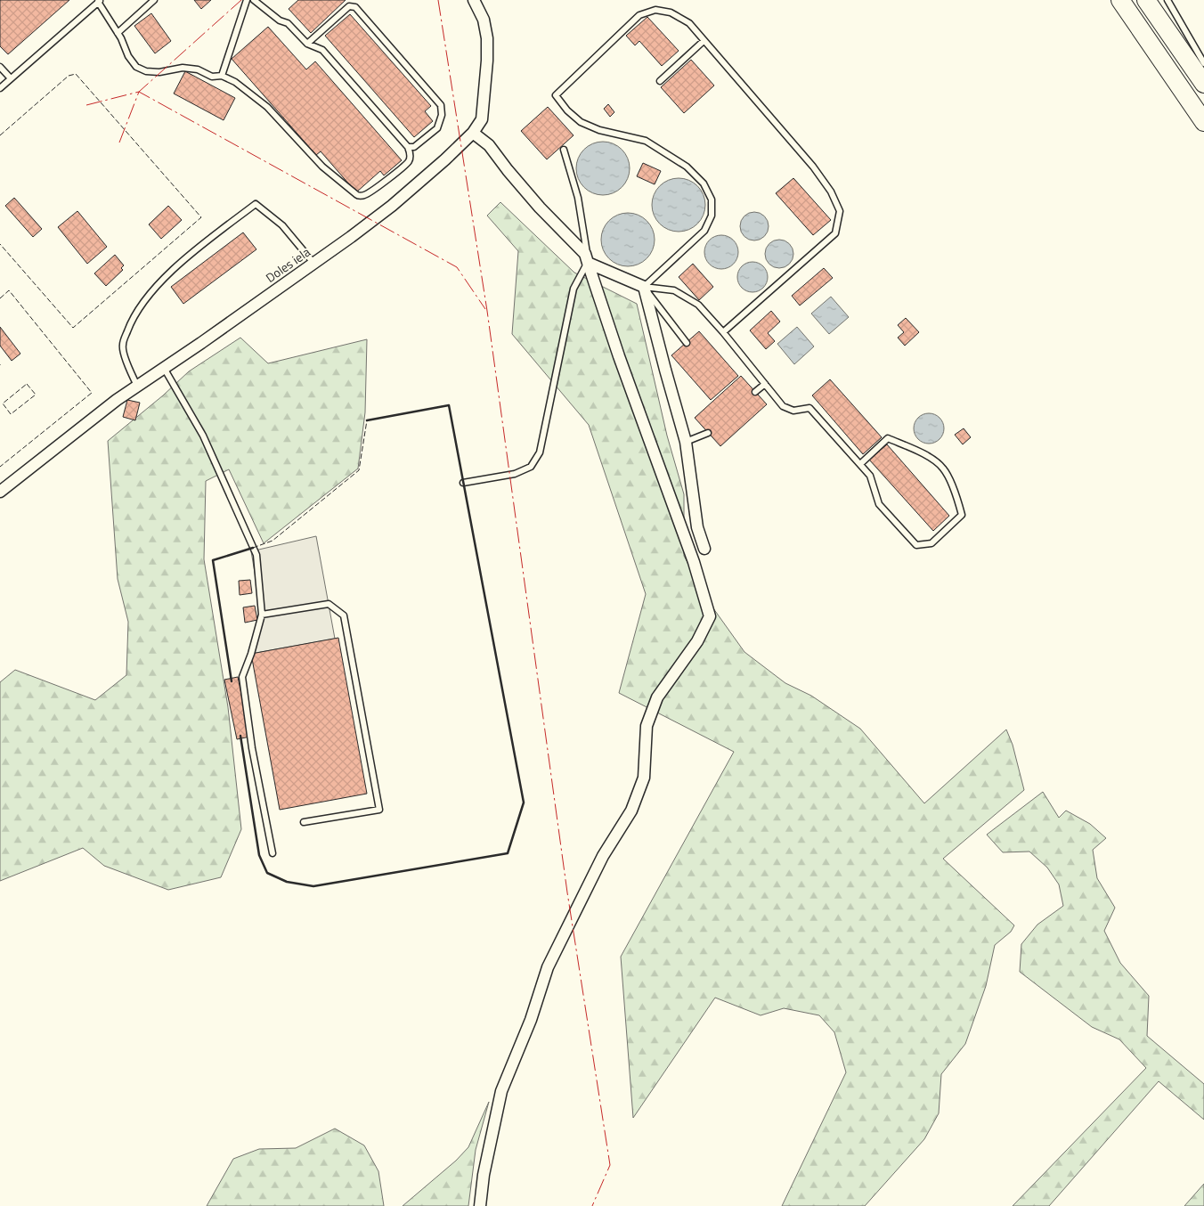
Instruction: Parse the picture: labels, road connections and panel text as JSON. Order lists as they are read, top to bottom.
{
  "streets": {
    "street": ["Doles iela"]
  }
}
